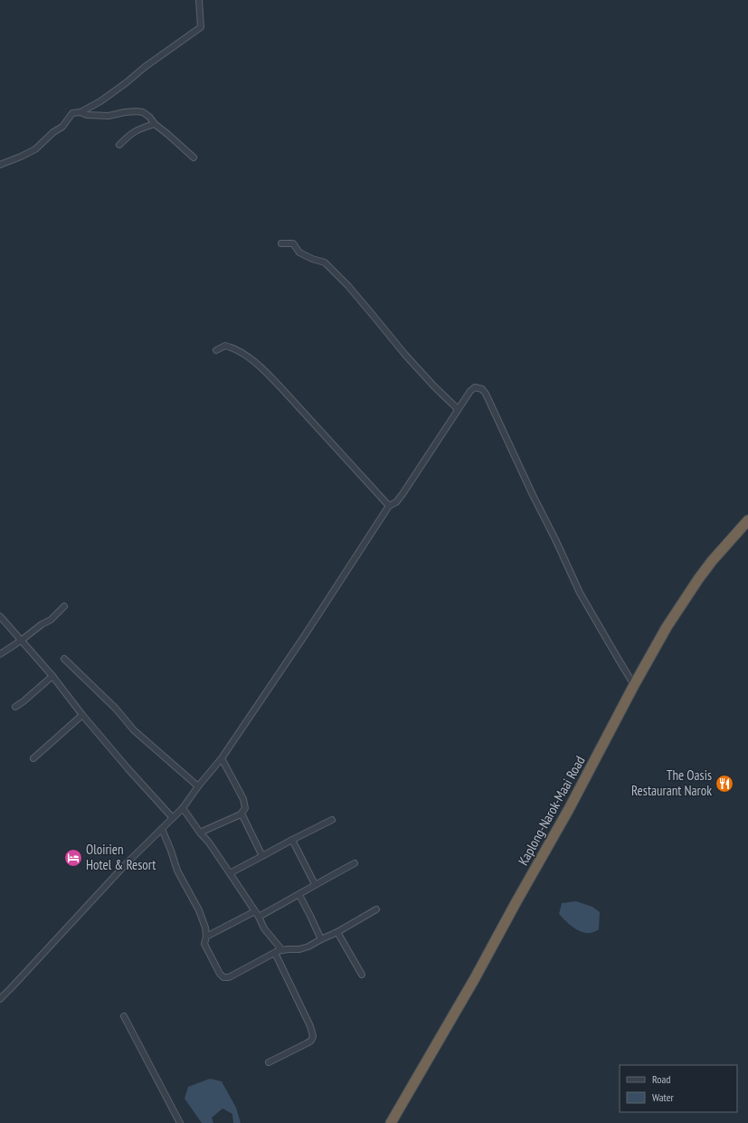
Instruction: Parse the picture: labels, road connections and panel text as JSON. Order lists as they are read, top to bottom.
{
  "streets": {
    "highway": ["Kaplong-Narok-Maai Road"]
  },
  "places": {
    "restaurant": ["The Oasis Restaurant Narok"],
    "hotel": ["Oloirien Hotel & Resort"]
  },
  "legend": ["Road", "Water"]
}
